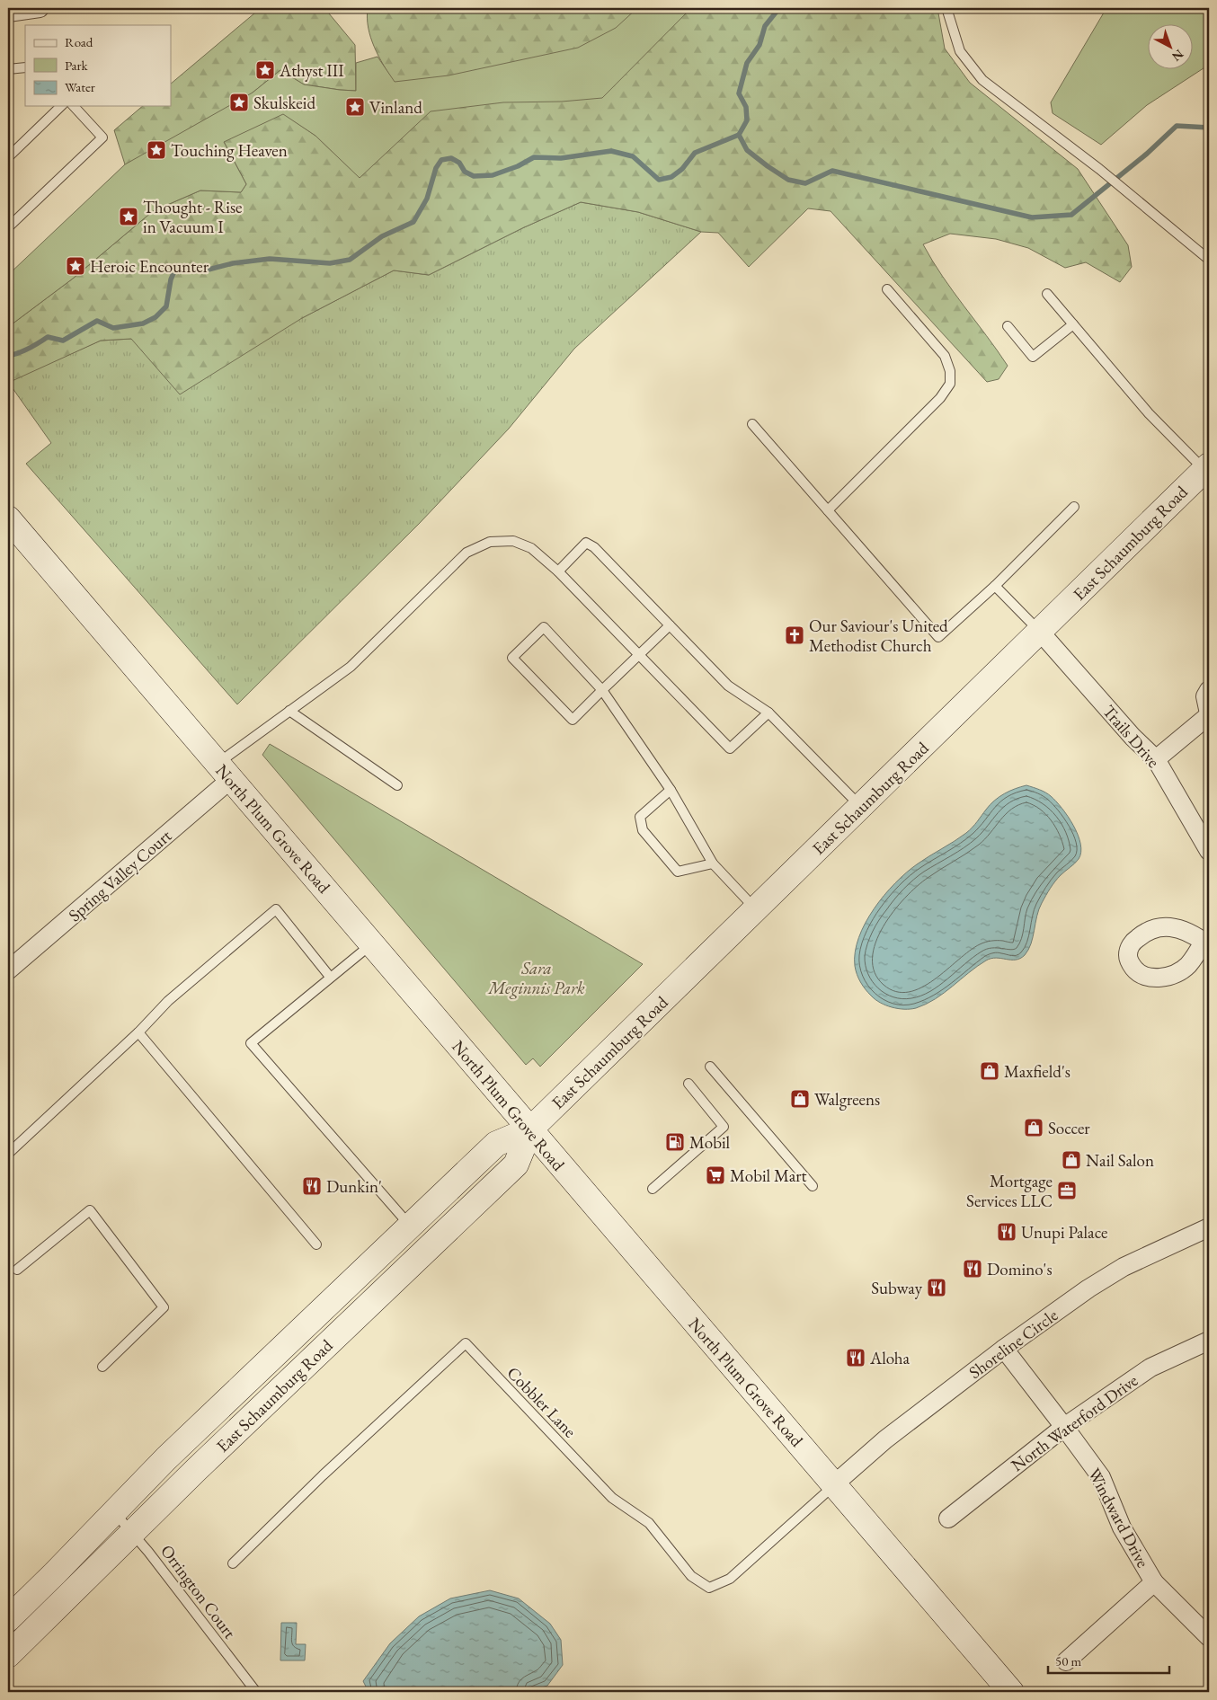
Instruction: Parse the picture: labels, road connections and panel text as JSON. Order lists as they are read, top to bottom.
{
  "streets": {
    "main road": ["East Schaumburg Road", "North Plum Grove Road"],
    "street": [
      "Trails Drive",
      "Spring Valley Court",
      "Shoreline Circle",
      "North Waterford Drive",
      "Windward Drive"
    ],
    "lane": ["Cobbler Lane", "Orrington Court"]
  },
  "crossings": [
    ["East Schaumburg Road", "Trails Drive"],
    ["East Schaumburg Road", "North Plum Grove Road"],
    ["East Schaumburg Road", "Orrington Court"],
    ["North Plum Grove Road", "Spring Valley Court"],
    ["North Plum Grove Road", "Shoreline Circle"],
    ["North Plum Grove Road", "Cobbler Lane"],
    ["Shoreline Circle", "Cobbler Lane"],
    ["Shoreline Circle", "Windward Drive"],
    ["North Waterford Drive", "Windward Drive"]
  ],
  "parks": ["Sara Meginnis Park"],
  "places": {
    "place": [
      "Athyst III",
      "Skulskeid",
      "Vinland",
      "Touching Heaven",
      "Thought - Rise in Vacuum I",
      "Heroic Encounter"
    ],
    "church": ["Our Saviour's United Methodist Church"],
    "shop": [
      "Maxfield's",
      "Walgreens",
      "Soccer",
      "Nail Salon"
    ],
    "fuel station": ["Mobil"],
    "supermarket": ["Mobil Mart"],
    "restaurant": [
      "Dunkin'",
      "Unupi Palace",
      "Domino's",
      "Subway",
      "Aloha"
    ],
    "office": ["Mortgage Services LLC"]
  },
  "legend": ["Road", "Park", "Water"],
  "scale_bar": "50 m",
  "north": "bottom right"
}
